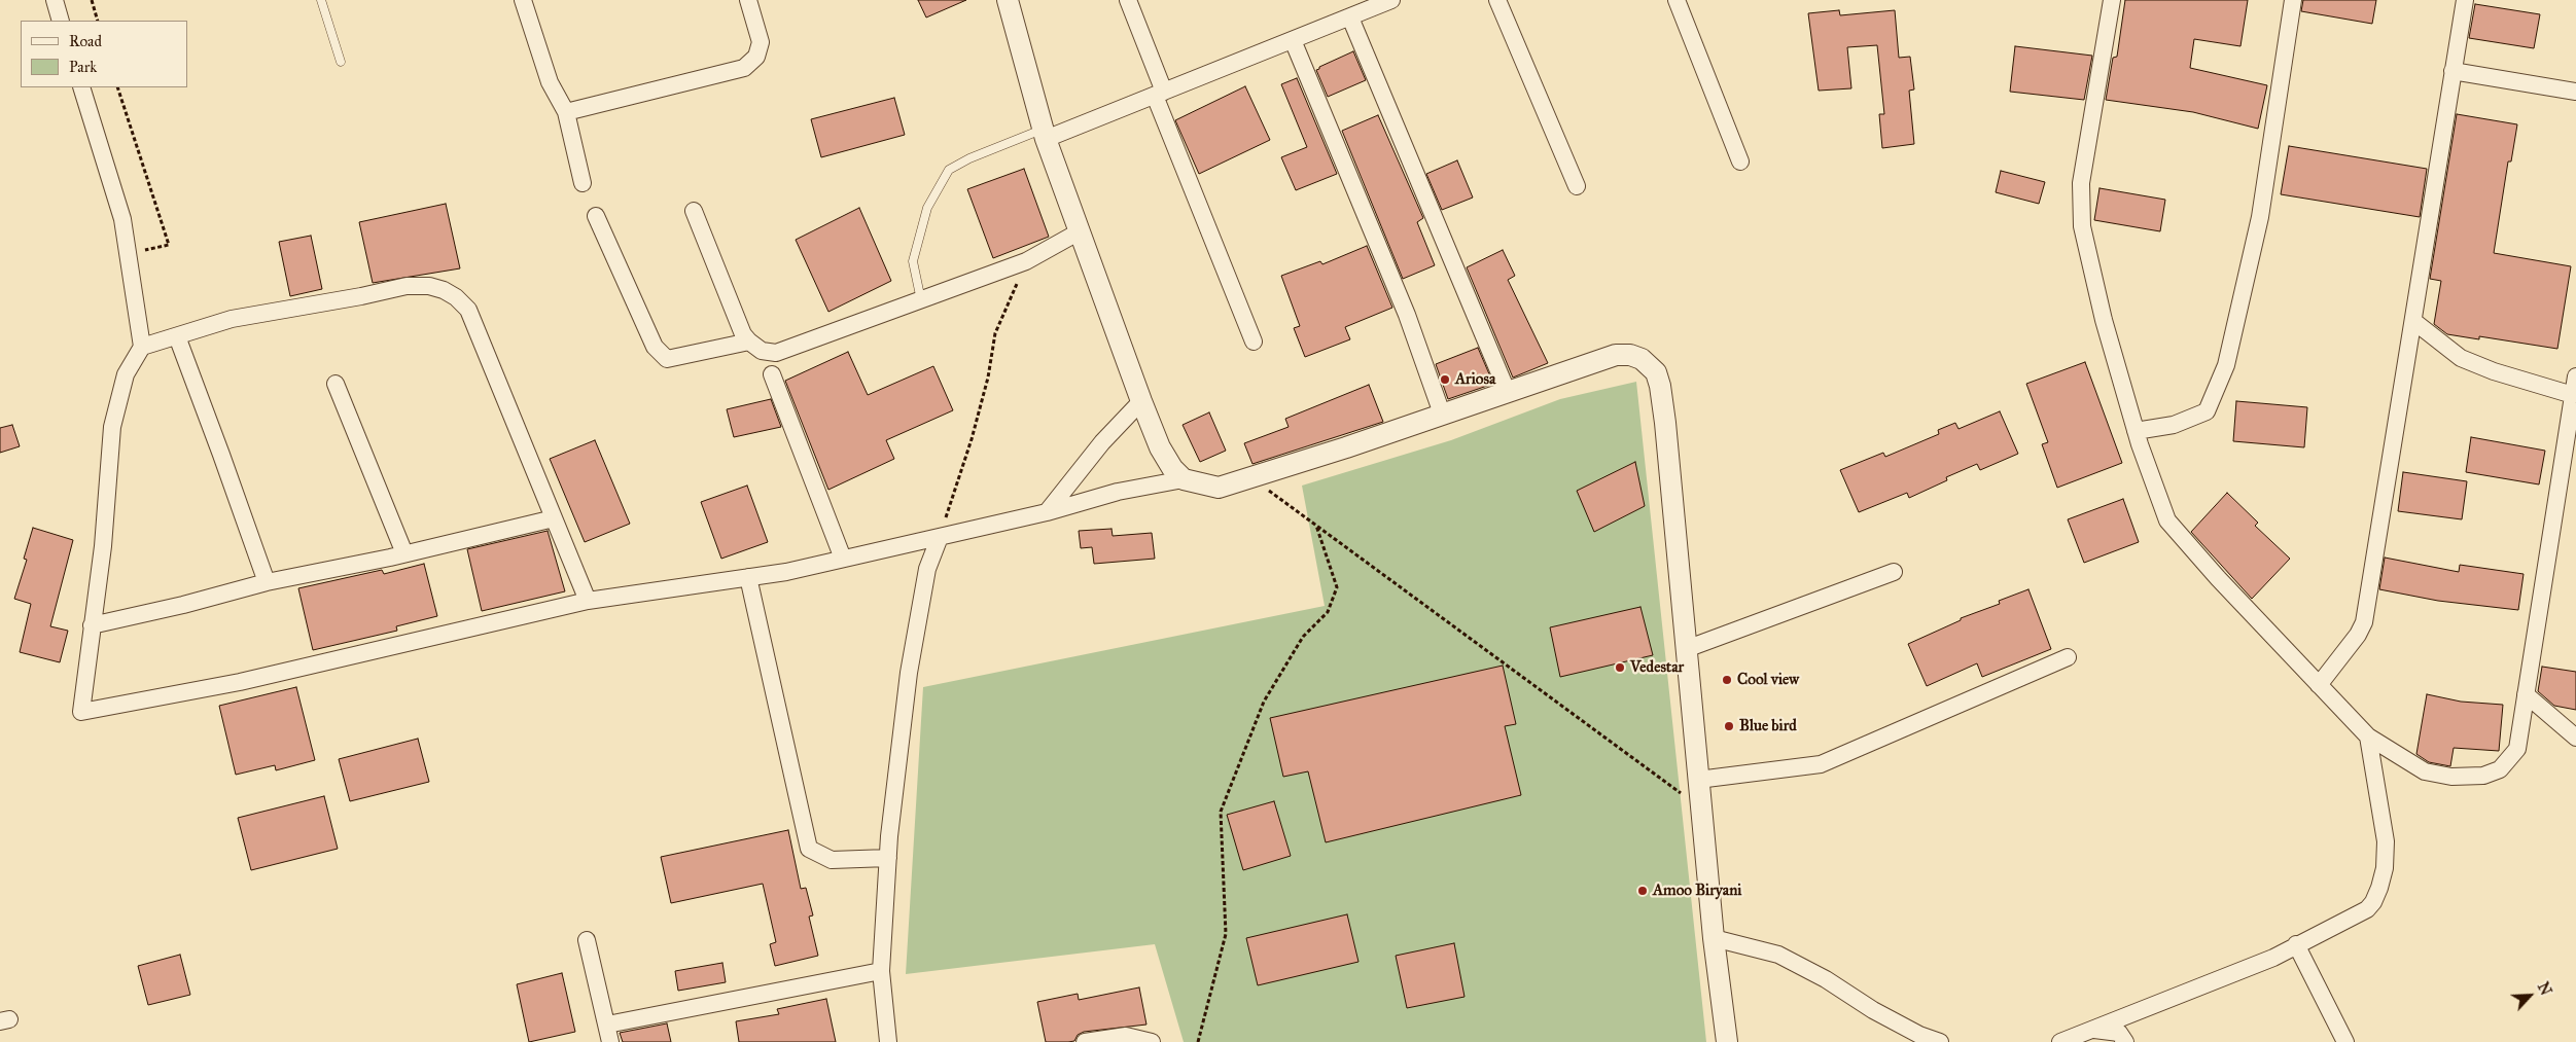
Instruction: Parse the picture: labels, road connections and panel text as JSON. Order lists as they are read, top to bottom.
{
  "places": [
    "Ariosa",
    "Vedestar",
    "Cool view",
    "Blue bird",
    "Amoo Biryani"
  ],
  "legend": ["Road", "Park"],
  "north": "top right"
}
